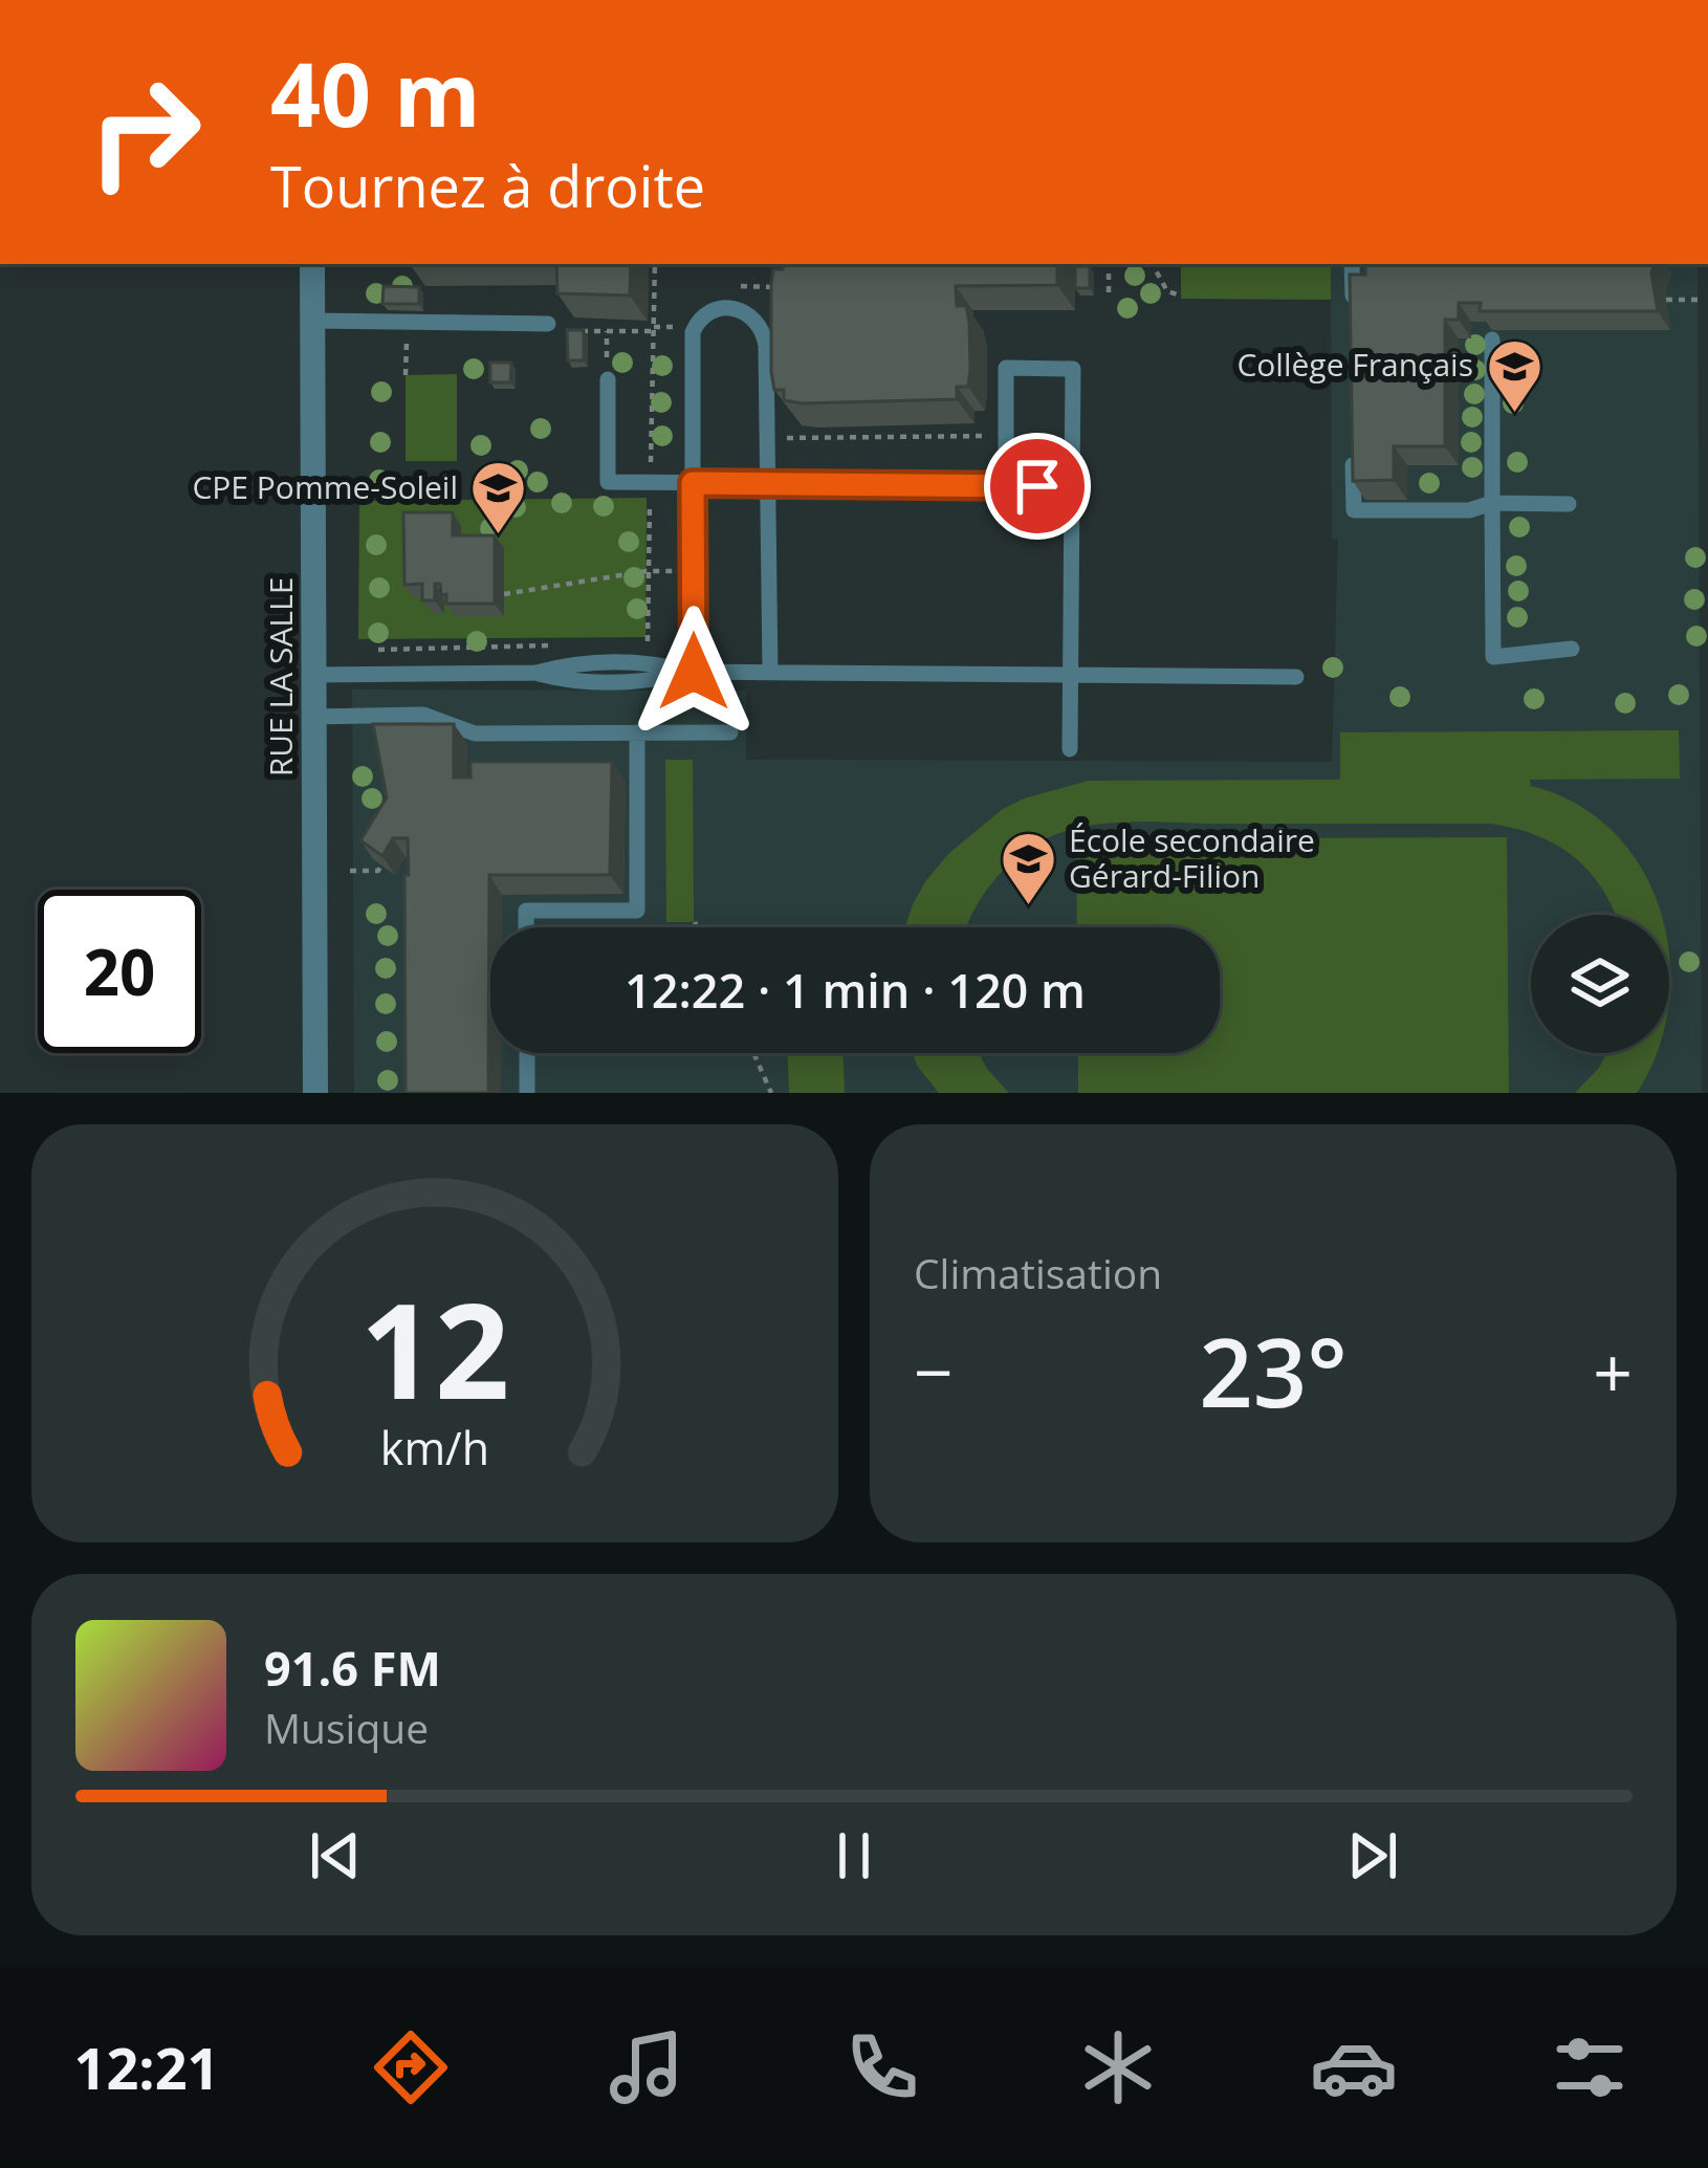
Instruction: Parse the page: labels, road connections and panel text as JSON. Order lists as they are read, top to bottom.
{
  "streets": {
    "street": ["RUE LA SALLE"]
  },
  "places": {
    "school or university": ["Collège Français", "CPE Pomme-Soleil", "École secondaire Gérard-Filion"]
  },
  "page": {
    "turn": ["40 m", "Tournez à droite"],
    "limit": "20",
    "trip": "12:22 · 1 min · 120 m",
    "tile": "Climatisation",
    "heat": ["−", "23°", "+"],
    "song": ["91.6 FM", "Musique"],
    "tabs": "12:21",
    "gauge": ["12", "km/h"]
  }
}
